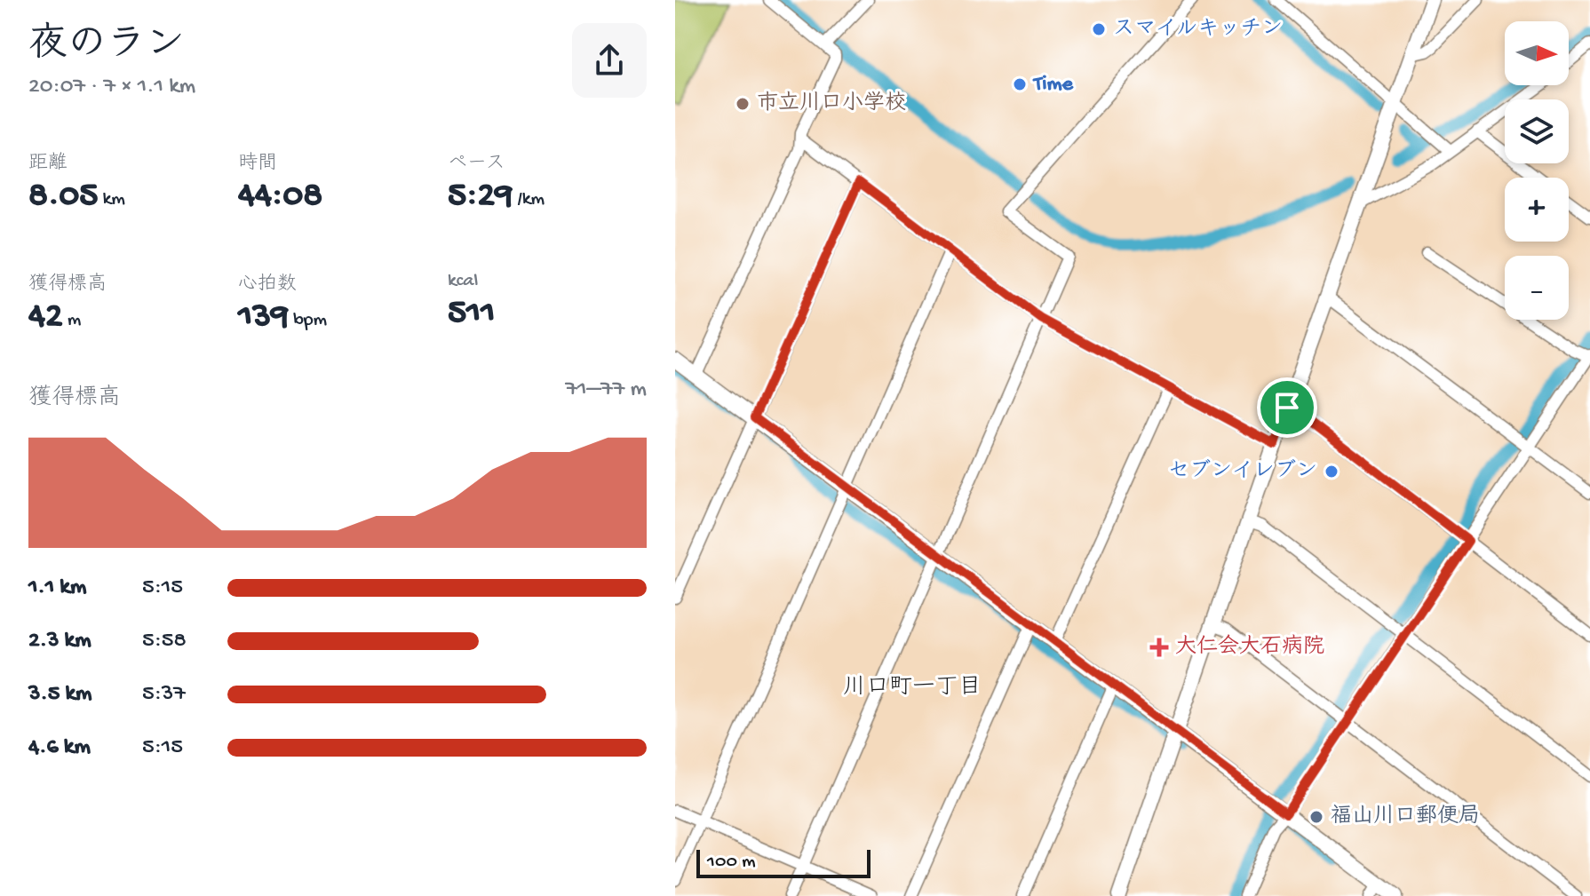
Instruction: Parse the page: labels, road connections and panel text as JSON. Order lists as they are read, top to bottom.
{
  "districts": ["川口町一丁目"],
  "places": {
    "other": [
      "スマイルキッチン",
      "Time",
      "市立川口小学校",
      "セブンイレブン",
      "福山川口郵便局"
    ],
    "health": ["大仁会大石病院"]
  },
  "scale_bar": "100 m",
  "north": "right",
  "page": {
    "heading": ["夜のラン", "20:07 · 7 × 1.1 km"],
    "map_buttons": ["+", "−"],
    "stats": [
      ["距離", "8.05 km"],
      ["時間", "44:08"],
      ["ペース", "5:29 /km"],
      ["獲得標高", "42 m"],
      ["心拍数", "139 bpm"],
      ["kcal", "511"]
    ],
    "chart": ["獲得標高", "71–77 m"],
    "list": [
      {
        "name": "1.1 km",
        "note": "5:15"
      },
      {
        "name": "2.3 km",
        "note": "5:58"
      },
      {
        "name": "3.5 km",
        "note": "5:37"
      },
      {
        "name": "4.6 km",
        "note": "5:15"
      }
    ],
    "scale": "100 m"
  }
}
